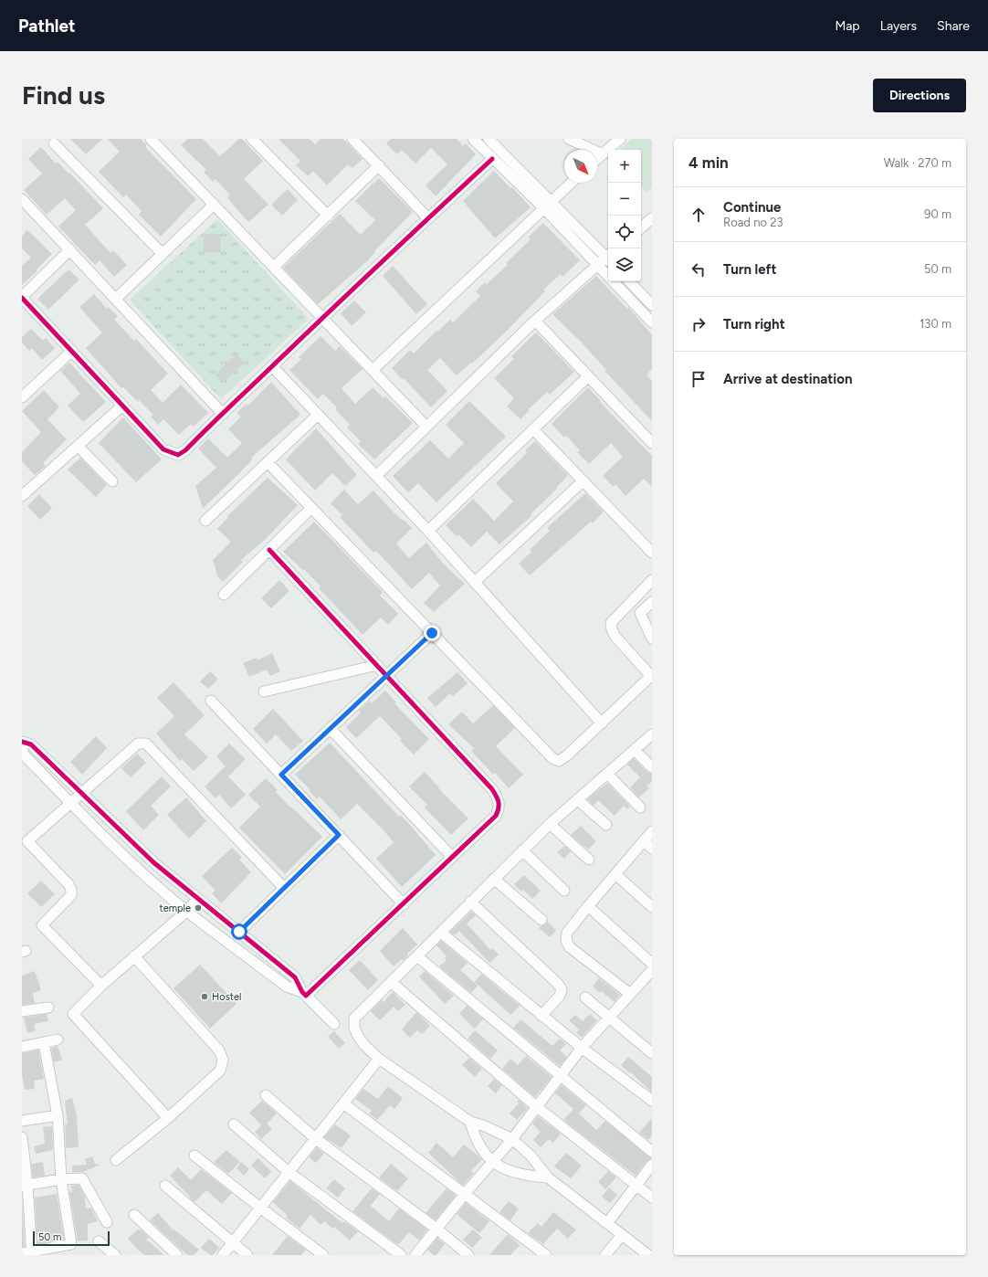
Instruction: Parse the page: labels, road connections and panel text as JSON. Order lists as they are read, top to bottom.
{
  "places": ["temple", "Hostel"],
  "scale_bar": "50 m",
  "north": "bottom right",
  "page": {
    "header": "Pathlet",
    "nav": ["Map", "Layers", "Share"],
    "buttons": "Directions",
    "title": "Find us",
    "heading": ["4 min", "Walk · 270 m"],
    "map_buttons": ["+", "−"],
    "list": [
      ["Continue", "Road no 23", "90 m"],
      ["Turn left", "50 m"],
      ["Turn right", "130 m"],
      "Arrive at destination"
    ],
    "scale": "50 m"
  }
}
